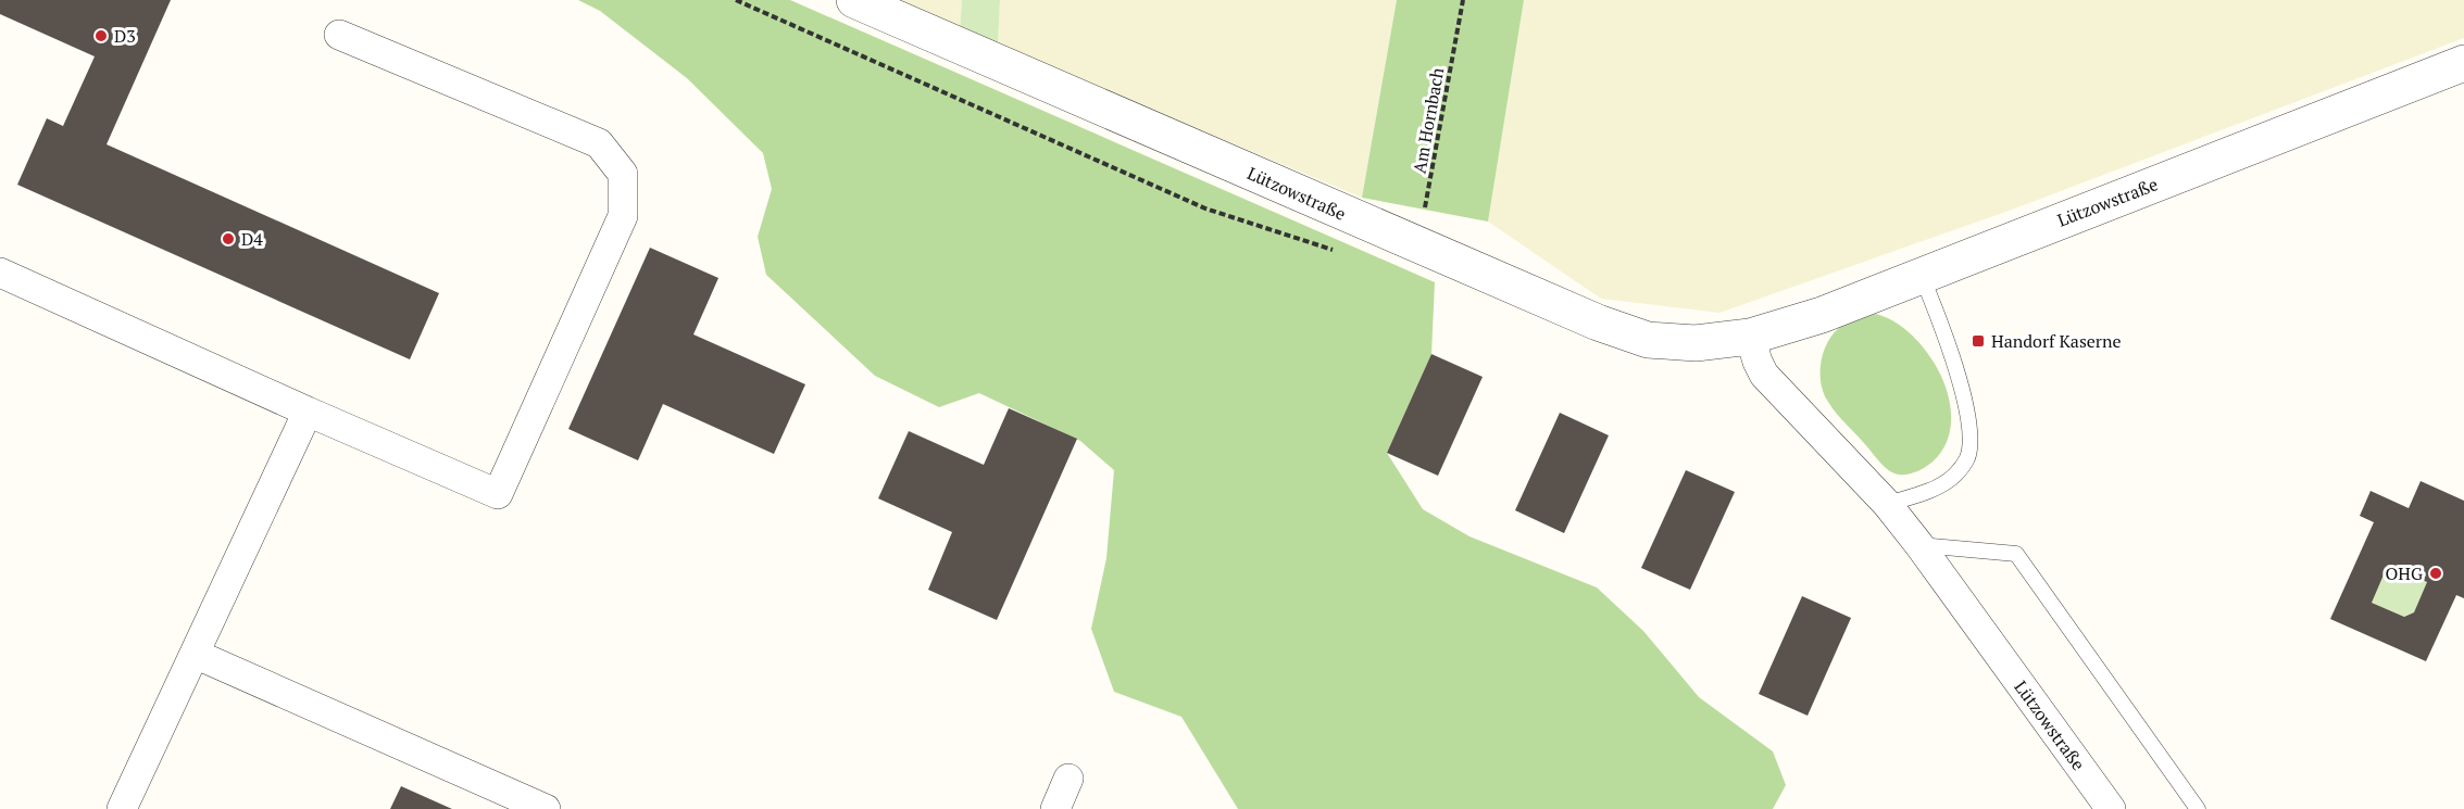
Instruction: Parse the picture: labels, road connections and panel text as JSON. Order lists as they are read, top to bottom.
{
  "streets": {
    "street": ["Lützowstraße"],
    "path": ["Am Hornbach"]
  },
  "crossings": [
    ["Am Hornbach", "Lützowstraße"]
  ],
  "places": {
    "other": ["D3", "D4", "OHG"],
    "transit": ["Handorf Kaserne"]
  }
}
